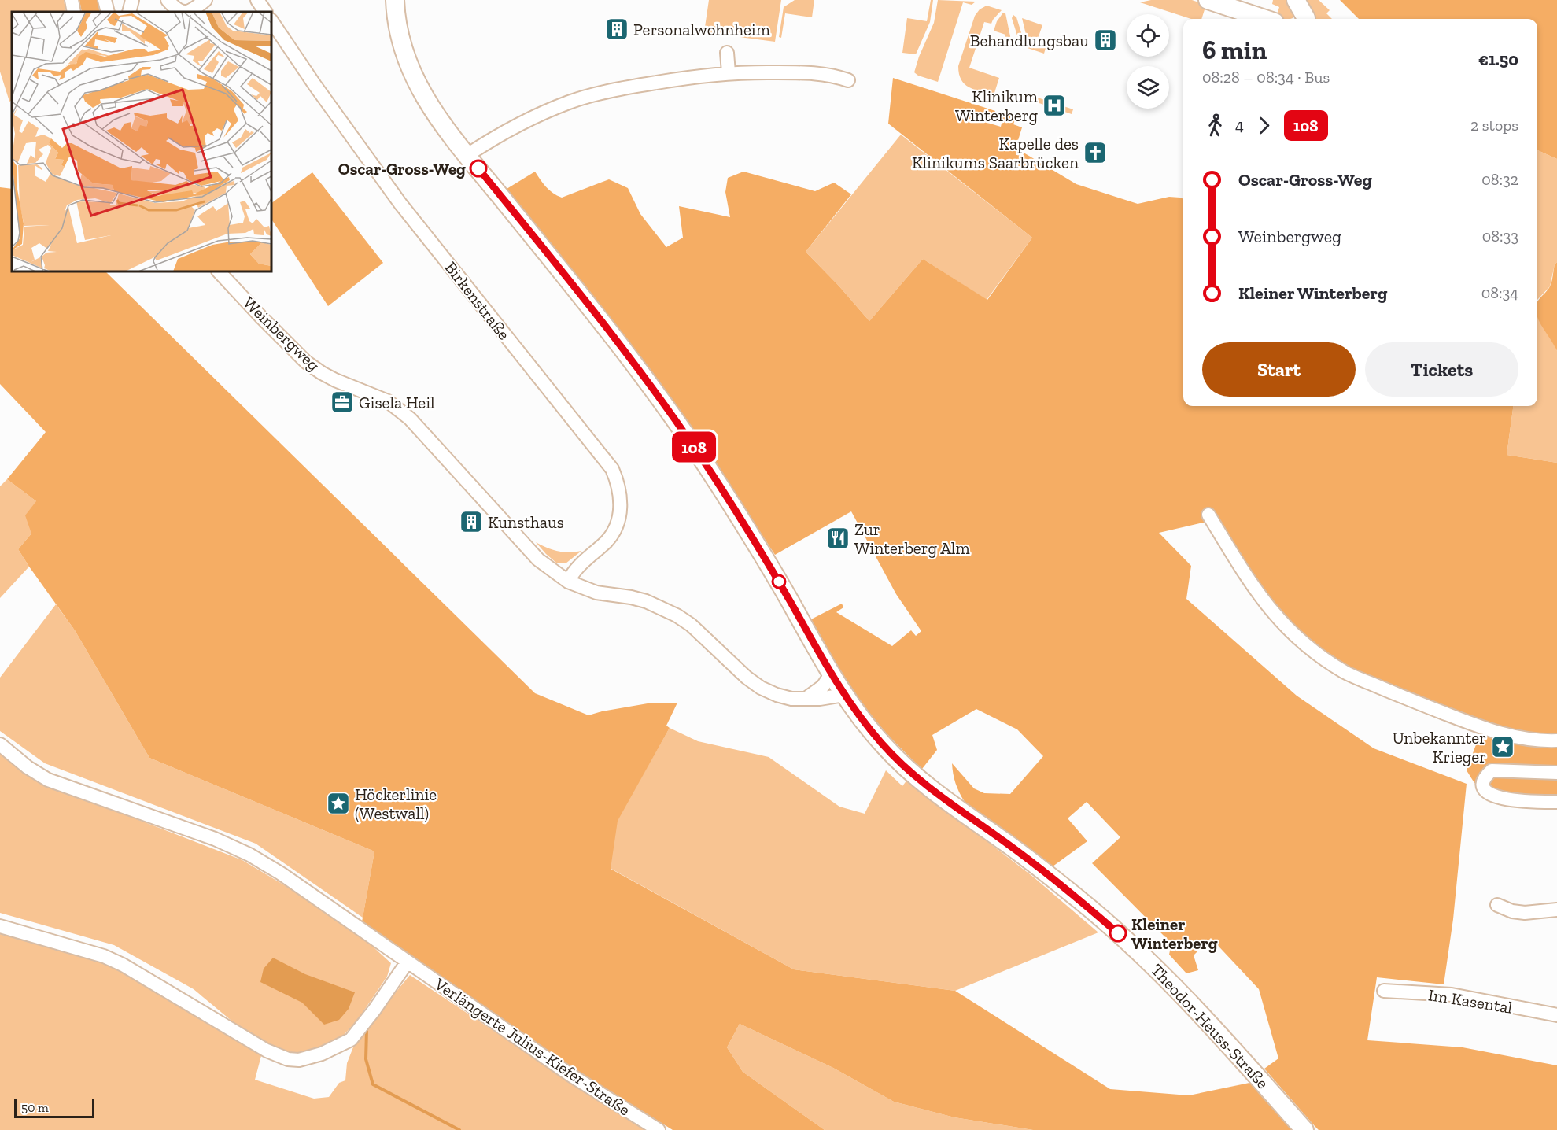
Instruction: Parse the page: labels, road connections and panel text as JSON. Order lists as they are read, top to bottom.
{
  "streets": {
    "street": [
      "Birkenstraße",
      "Weinbergweg",
      "Im Kasental",
      "Theodor-Heuss-Straße",
      "Verlängerte Julius-Kiefer-Straße"
    ]
  },
  "crossings": [
    ["Birkenstraße", "Weinbergweg"],
    ["Weinbergweg", "Theodor-Heuss-Straße"]
  ],
  "places": {
    "building": ["Personalwohnheim", "Behandlungsbau", "Kunsthaus"],
    "hospital": ["Klinikum Winterberg"],
    "church": ["Kapelle des Klinikums Saarbrücken"],
    "other": ["Oscar-Gross-Weg", "Kleiner Winterberg"],
    "office": ["Gisela Heil"],
    "restaurant": ["Zur Winterberg Alm"],
    "place": ["Unbekannter Krieger", "Höckerlinie (Westwall)"]
  },
  "lines": ["bus line 108"],
  "scale_bar": "50 m",
  "page": {
    "on_map": "108",
    "heading": ["6 min", "08:28 – 08:34 · Bus", "€1.50"],
    "legs": ["4", "108", "2 stops"],
    "list": [
      {
        "name": "Oscar-Gross-Weg",
        "value": "08:32"
      },
      {
        "name": "Weinbergweg",
        "value": "08:33"
      },
      {
        "name": "Kleiner Winterberg",
        "value": "08:34"
      }
    ],
    "buttons": ["Start", "Tickets"],
    "scale": "50 m"
  }
}
